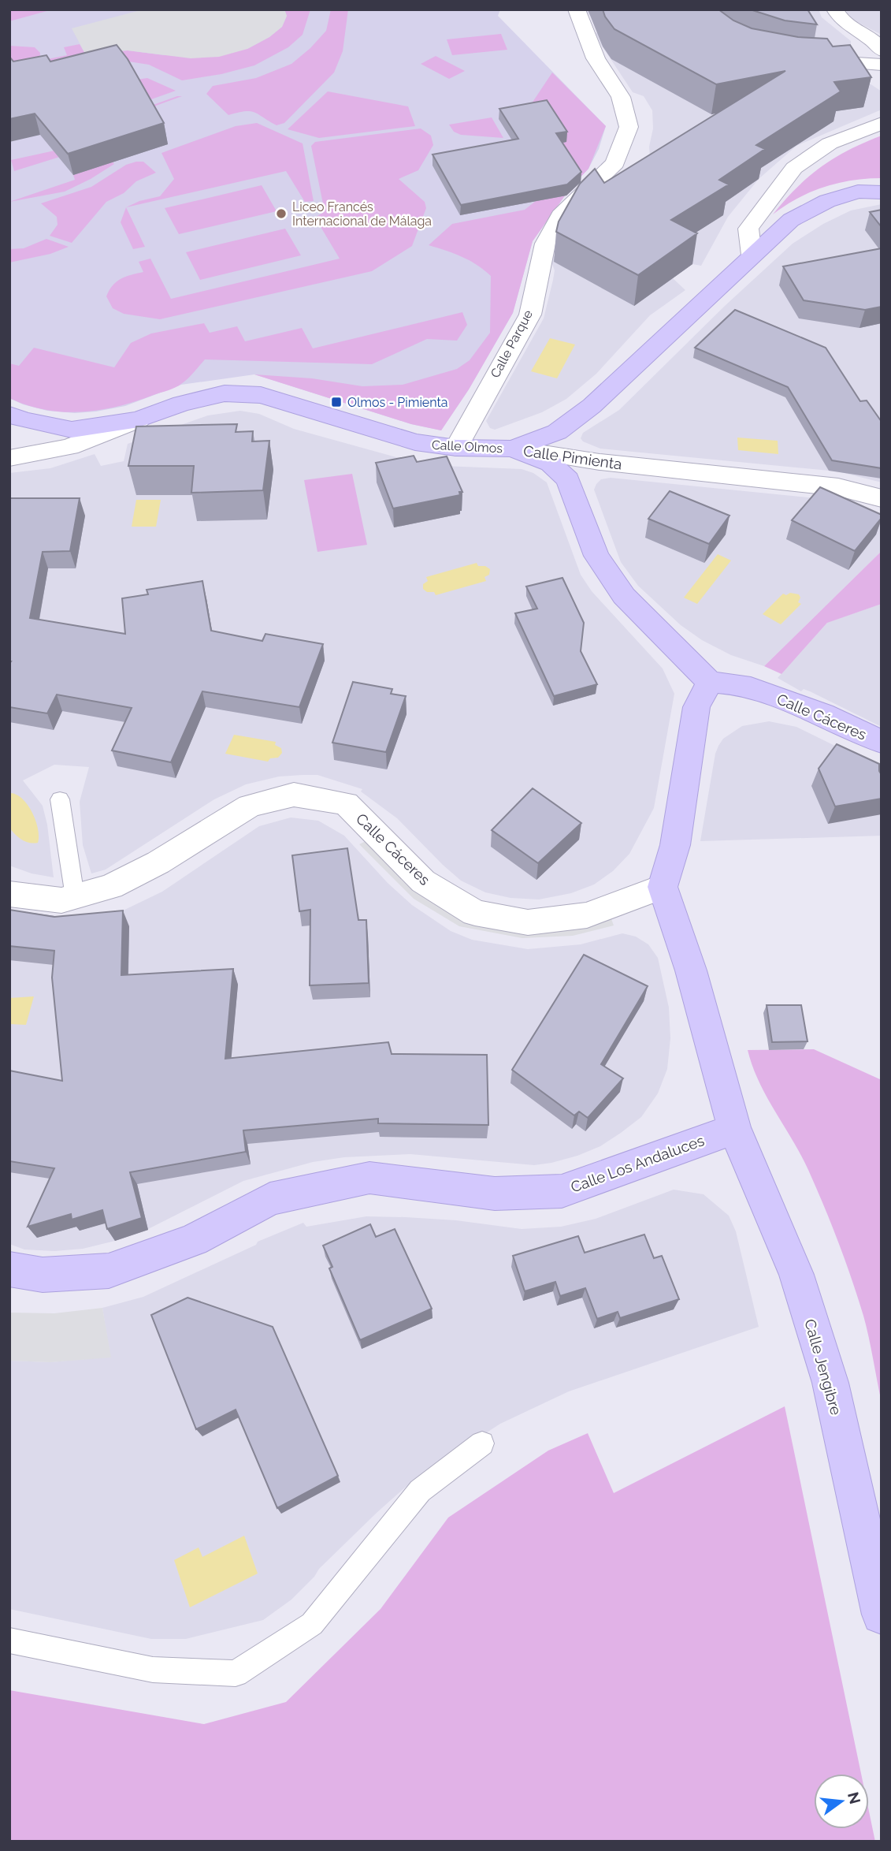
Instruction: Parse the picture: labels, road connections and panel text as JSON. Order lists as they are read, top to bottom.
{
  "streets": {
    "main road": [
      "Calle Olmos",
      "Calle Pimienta",
      "Calle Cáceres",
      "Calle Los Andaluces",
      "Calle Jengibre"
    ],
    "street": ["Calle Parque"]
  },
  "crossings": [
    ["Calle Parque", "Calle Olmos"],
    ["Calle Olmos", "Calle Pimienta"],
    ["Calle Pimienta", "Calle Cáceres"],
    ["Calle Los Andaluces", "Calle Jengibre"]
  ],
  "places": {
    "other": ["Liceo Francés Internacional de Málaga"],
    "transit": ["Olmos - Pimienta"]
  },
  "north": "right"
}
